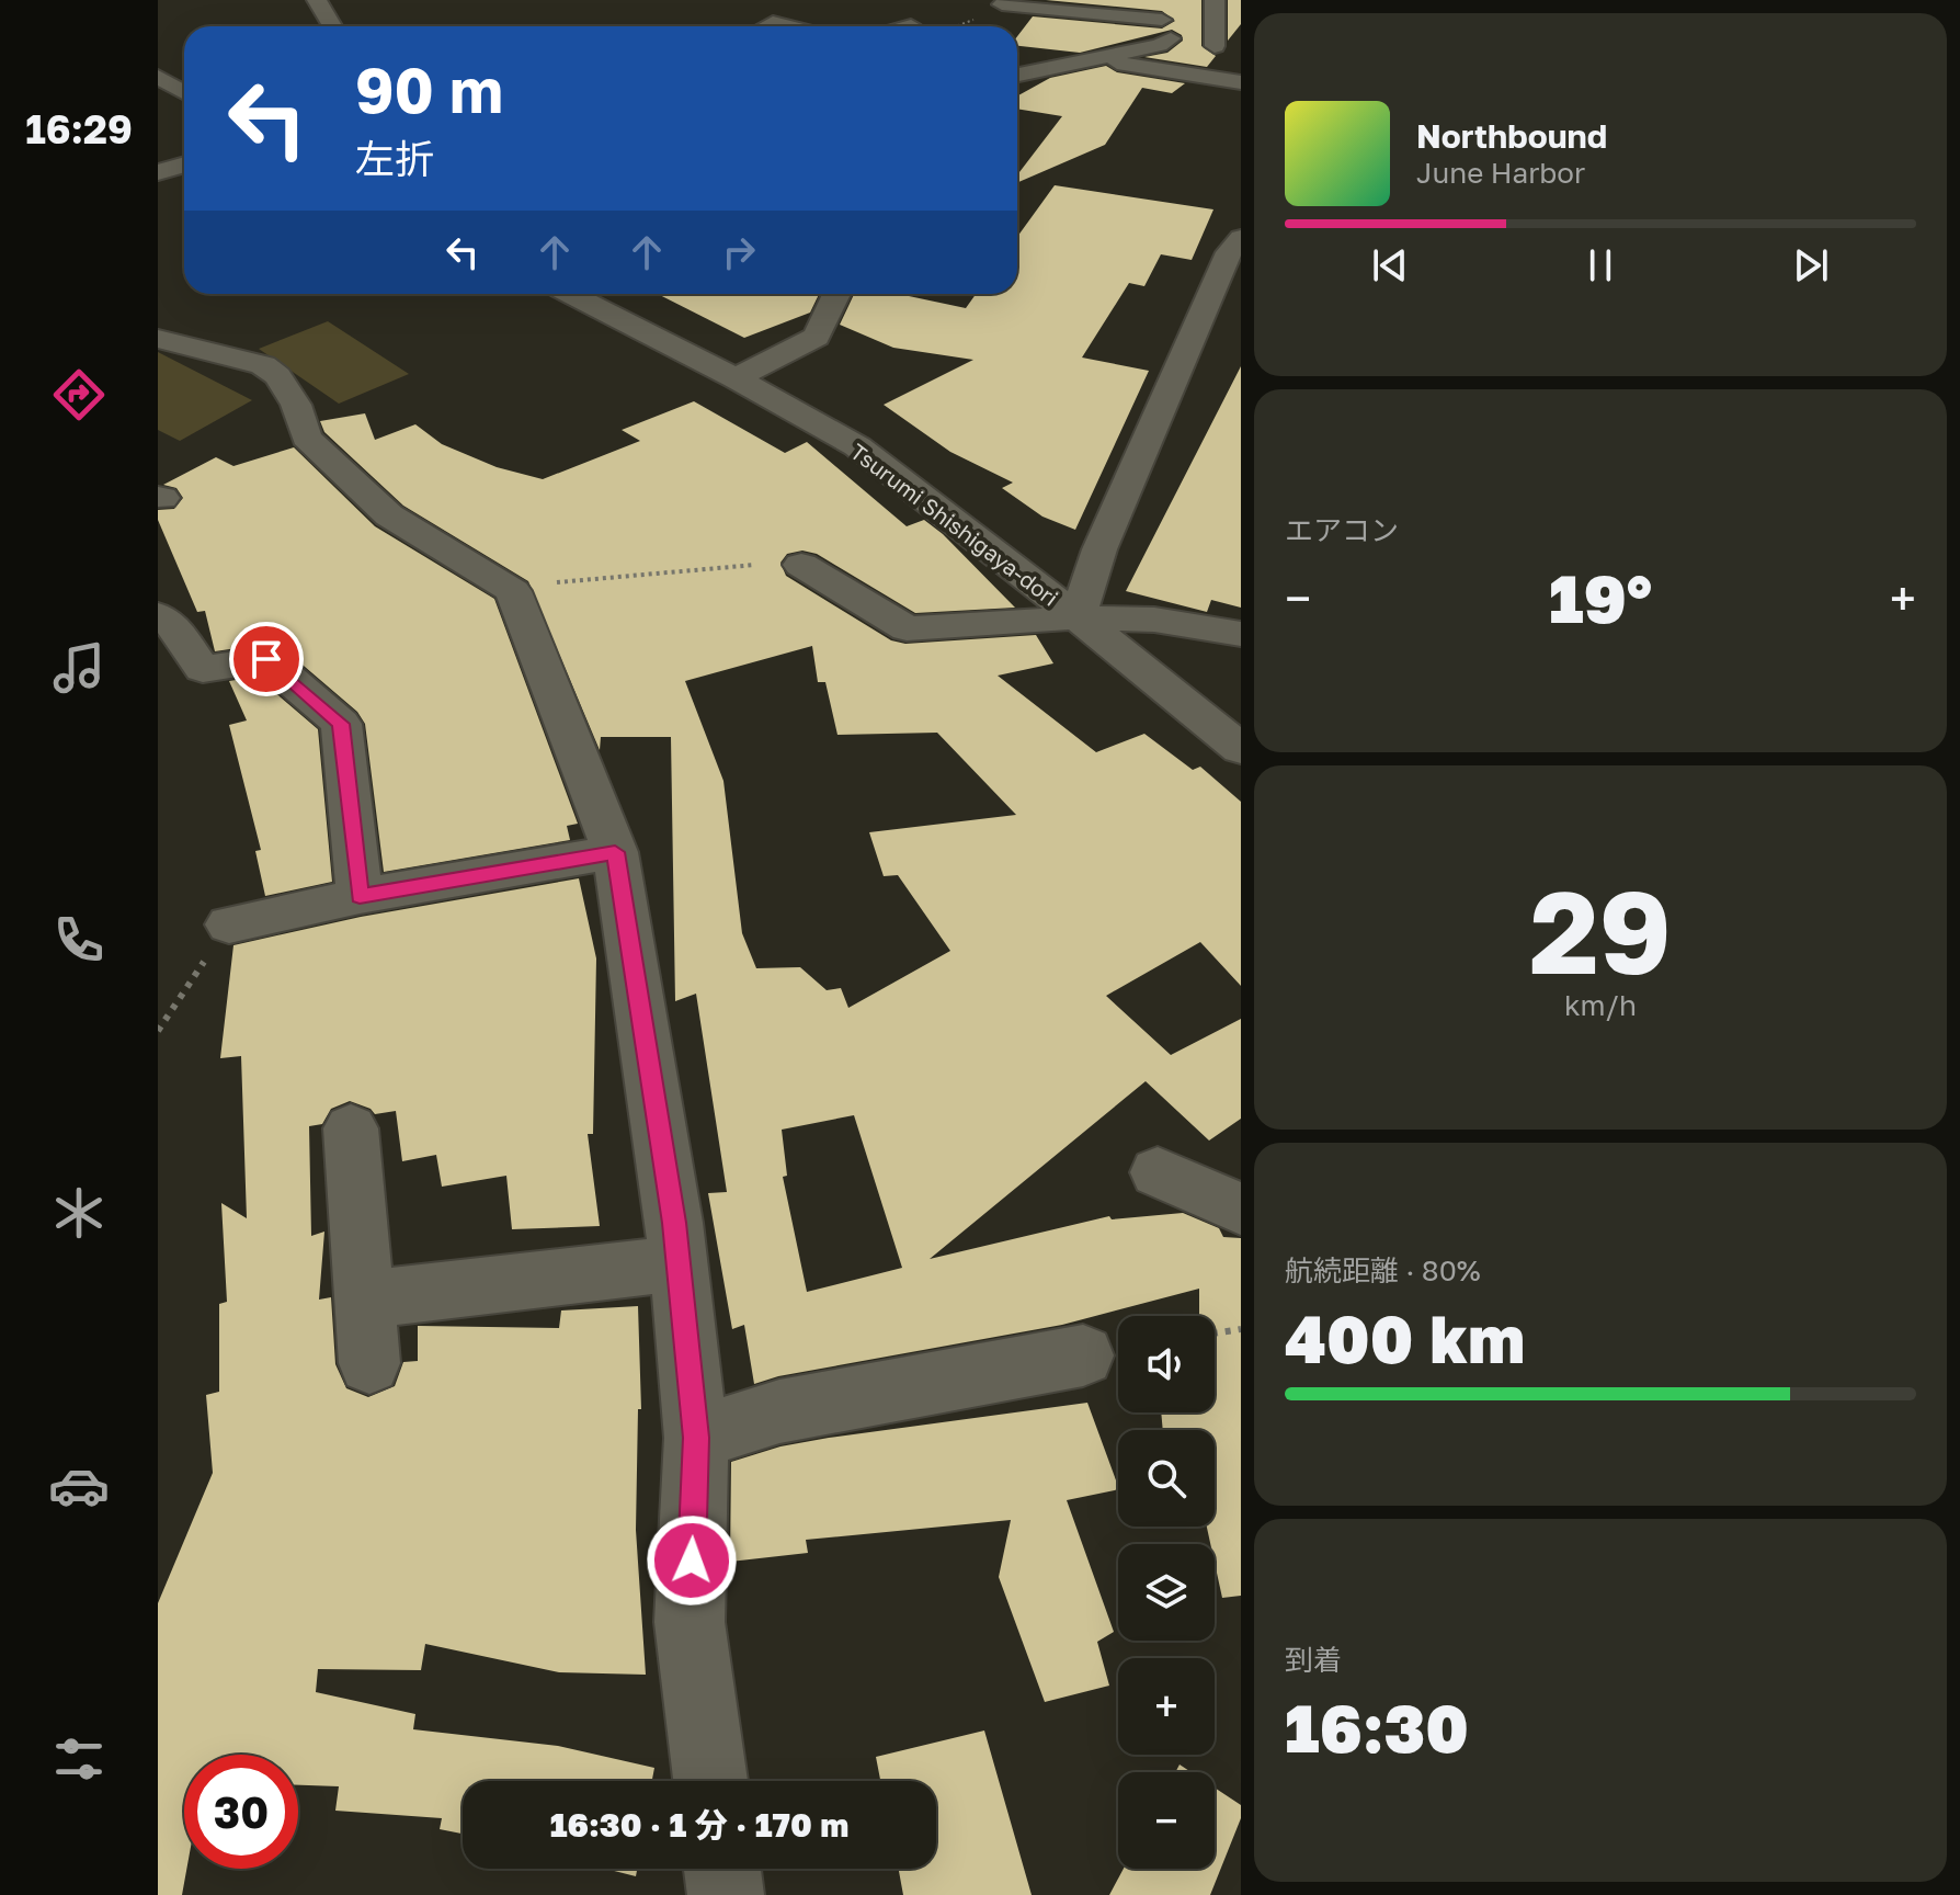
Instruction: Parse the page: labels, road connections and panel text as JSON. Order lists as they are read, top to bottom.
{
  "streets": {
    "street": ["Tsurumi Shishigaya-dori"]
  },
  "page": {
    "tabs": "16:29",
    "turn": ["90 m", "左折"],
    "song": ["Northbound", "June Harbor"],
    "tile": [
      "エアコン",
      ["29", "km/h"],
      ["航続距離 · 80%", "400 km"],
      ["到着", "16:30"]
    ],
    "heat": ["−", "19°", "+"],
    "map_buttons": ["+", "−"],
    "limit": "30",
    "trip": "16:30 · 1 分 · 170 m"
  }
}
